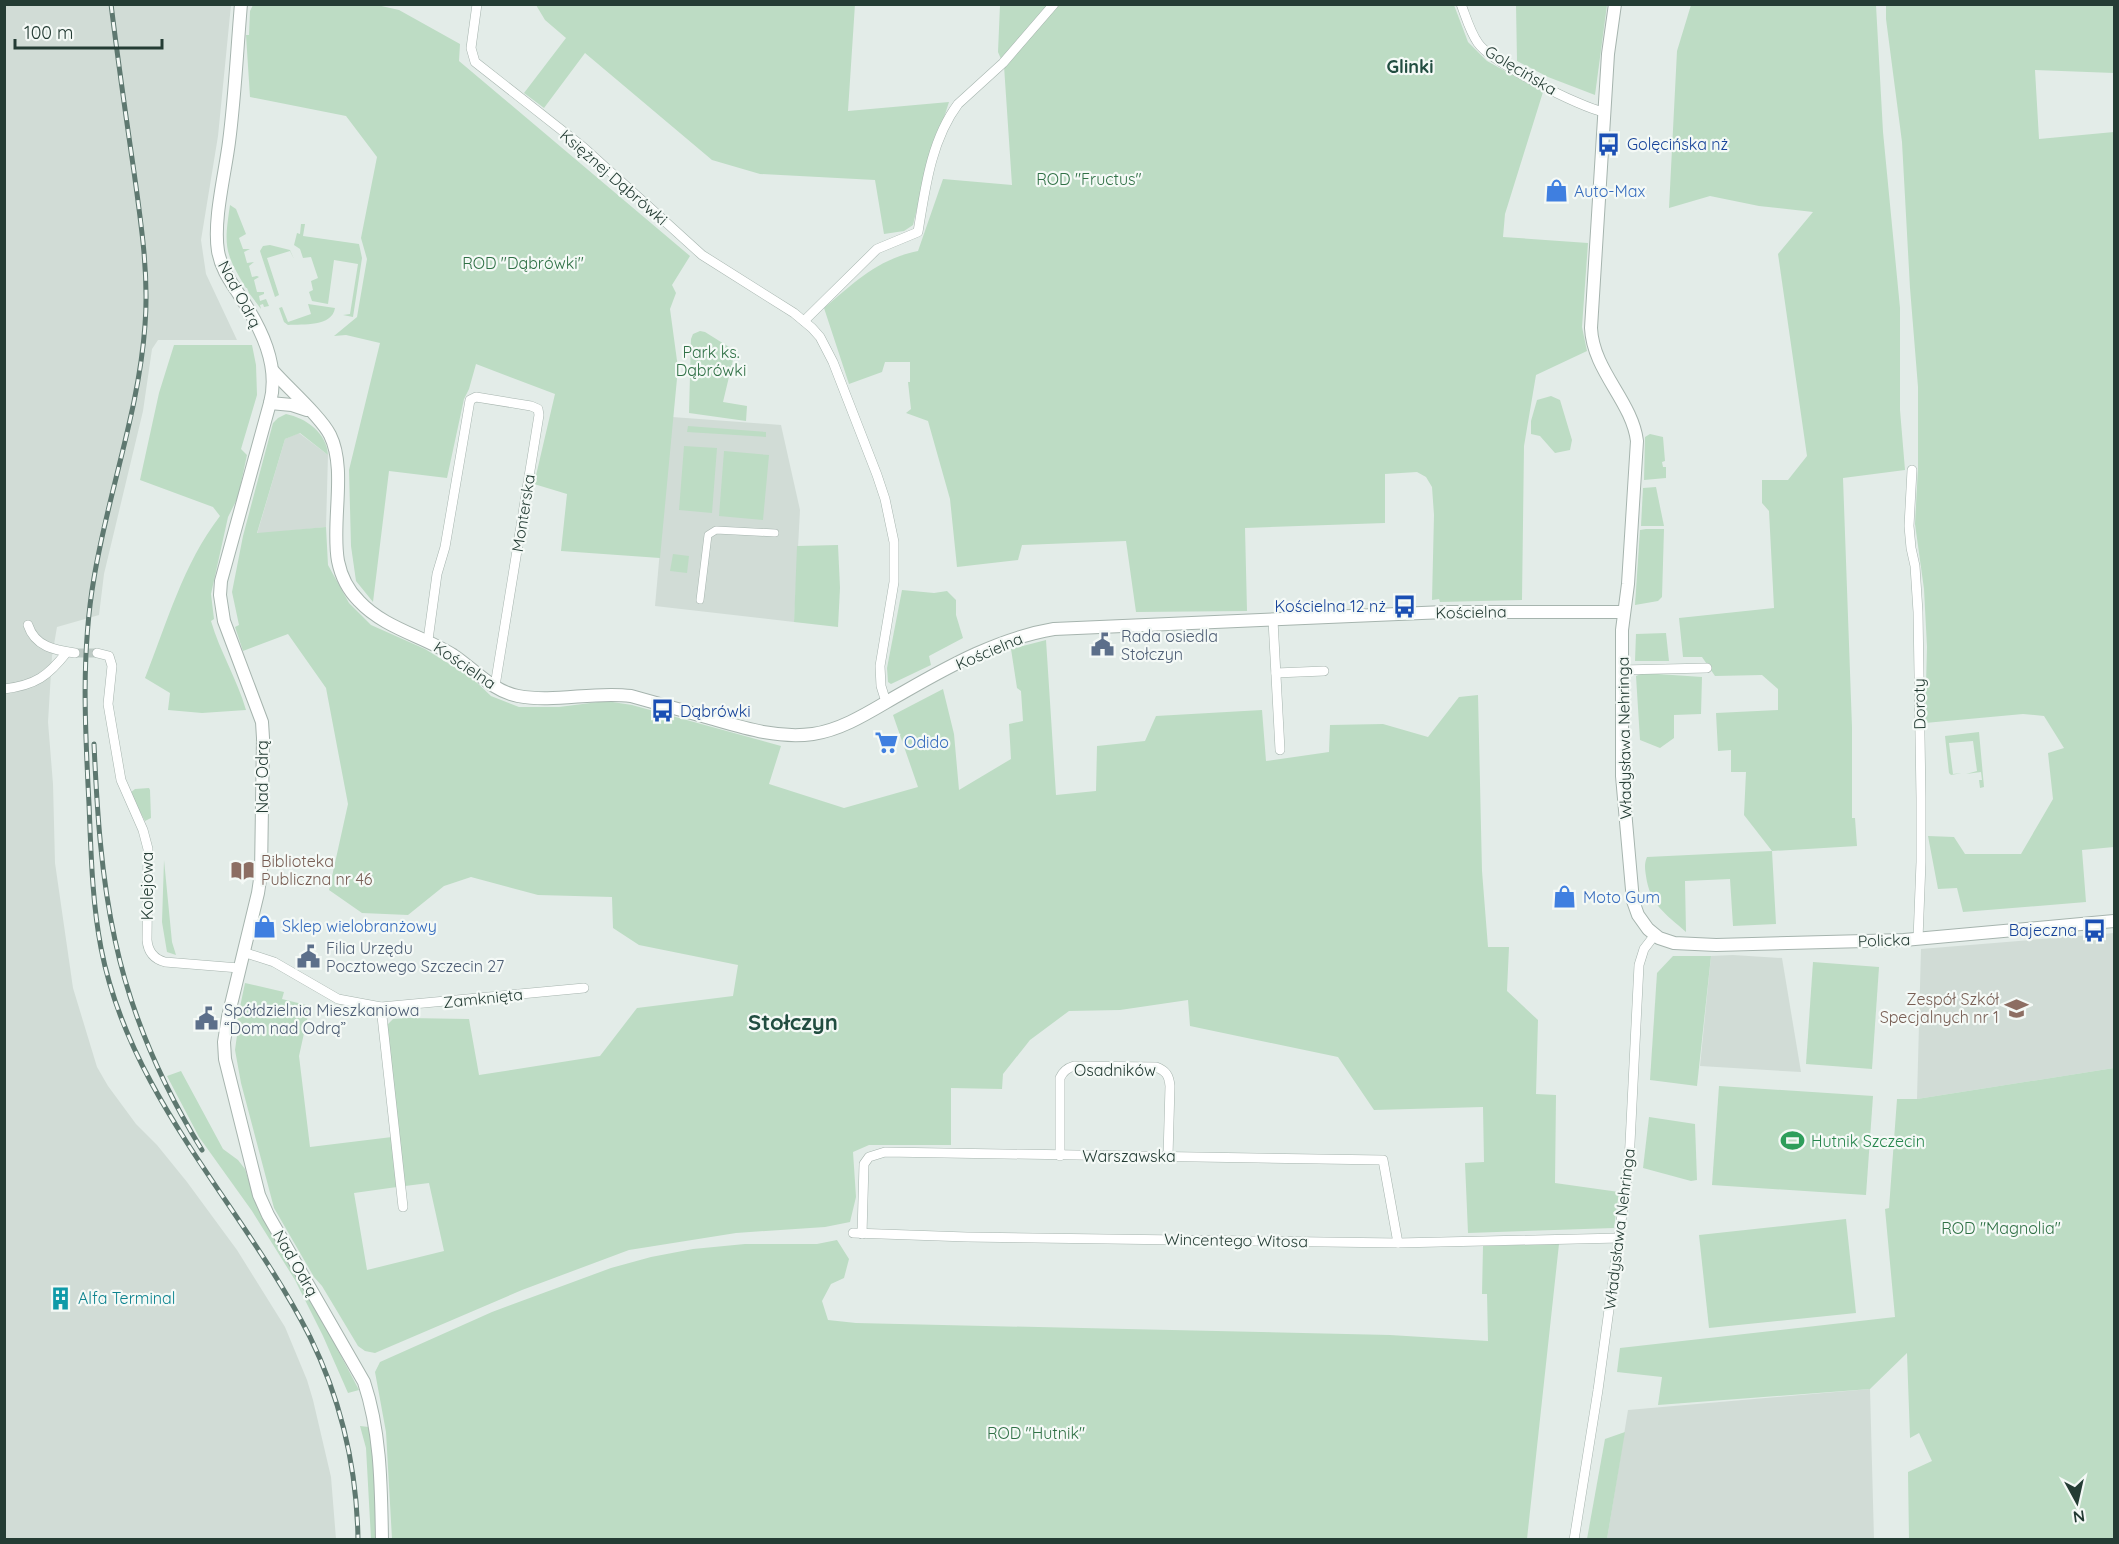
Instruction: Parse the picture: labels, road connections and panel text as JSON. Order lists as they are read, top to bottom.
{
  "streets": {
    "street": [
      "Golęcińska",
      "Księżnej Dąbrówki",
      "Nad Odrą",
      "Monterska",
      "Kościelna",
      "Doroty",
      "Władysława Nehringa",
      "Kolejowa",
      "Policka",
      "Zamknięta",
      "Osadników",
      "Warszawska",
      "Wincentego Witosa"
    ]
  },
  "crossings": [
    ["Golęcińska", "Władysława Nehringa"],
    ["Księżnej Dąbrówki", "Kościelna"],
    ["Nad Odrą", "Kościelna"],
    ["Nad Odrą", "Kolejowa"],
    ["Nad Odrą", "Zamknięta"],
    ["Monterska", "Kościelna"],
    ["Kościelna", "Władysława Nehringa"],
    ["Doroty", "Policka"],
    ["Władysława Nehringa", "Policka"],
    ["Władysława Nehringa", "Wincentego Witosa"],
    ["Osadników", "Warszawska"],
    ["Warszawska", "Wincentego Witosa"]
  ],
  "districts": ["Glinki", "Stołczyn"],
  "parks": [
    "ROD \"Fructus\"",
    "ROD \"Dąbrówki\"",
    "Park ks. Dąbrówki",
    "ROD \"Magnolia\"",
    "ROD \"Hutnik\""
  ],
  "places": {
    "bus stop": [
      "Golęcińska nż",
      "Kościelna 12 nż",
      "Dąbrówki",
      "Bajeczna"
    ],
    "shop": ["Auto-Max", "Moto Gum", "Sklep wielobranżowy"],
    "public building": ["Rada osiedla Stołczyn", "Filia Urzędu Pocztowego Szczecin 27", "Spółdzielnia Mieszkaniowa “Dom nad Odrą”"],
    "supermarket": ["Odido"],
    "library": ["Biblioteka Publiczna nr 46"],
    "school or university": ["Zespół Szkół Specjalnych nr 1"],
    "sports": ["Hutnik Szczecin"],
    "building": ["Alfa Terminal"]
  },
  "scale_bar": "100 m",
  "north": "bottom"
}
